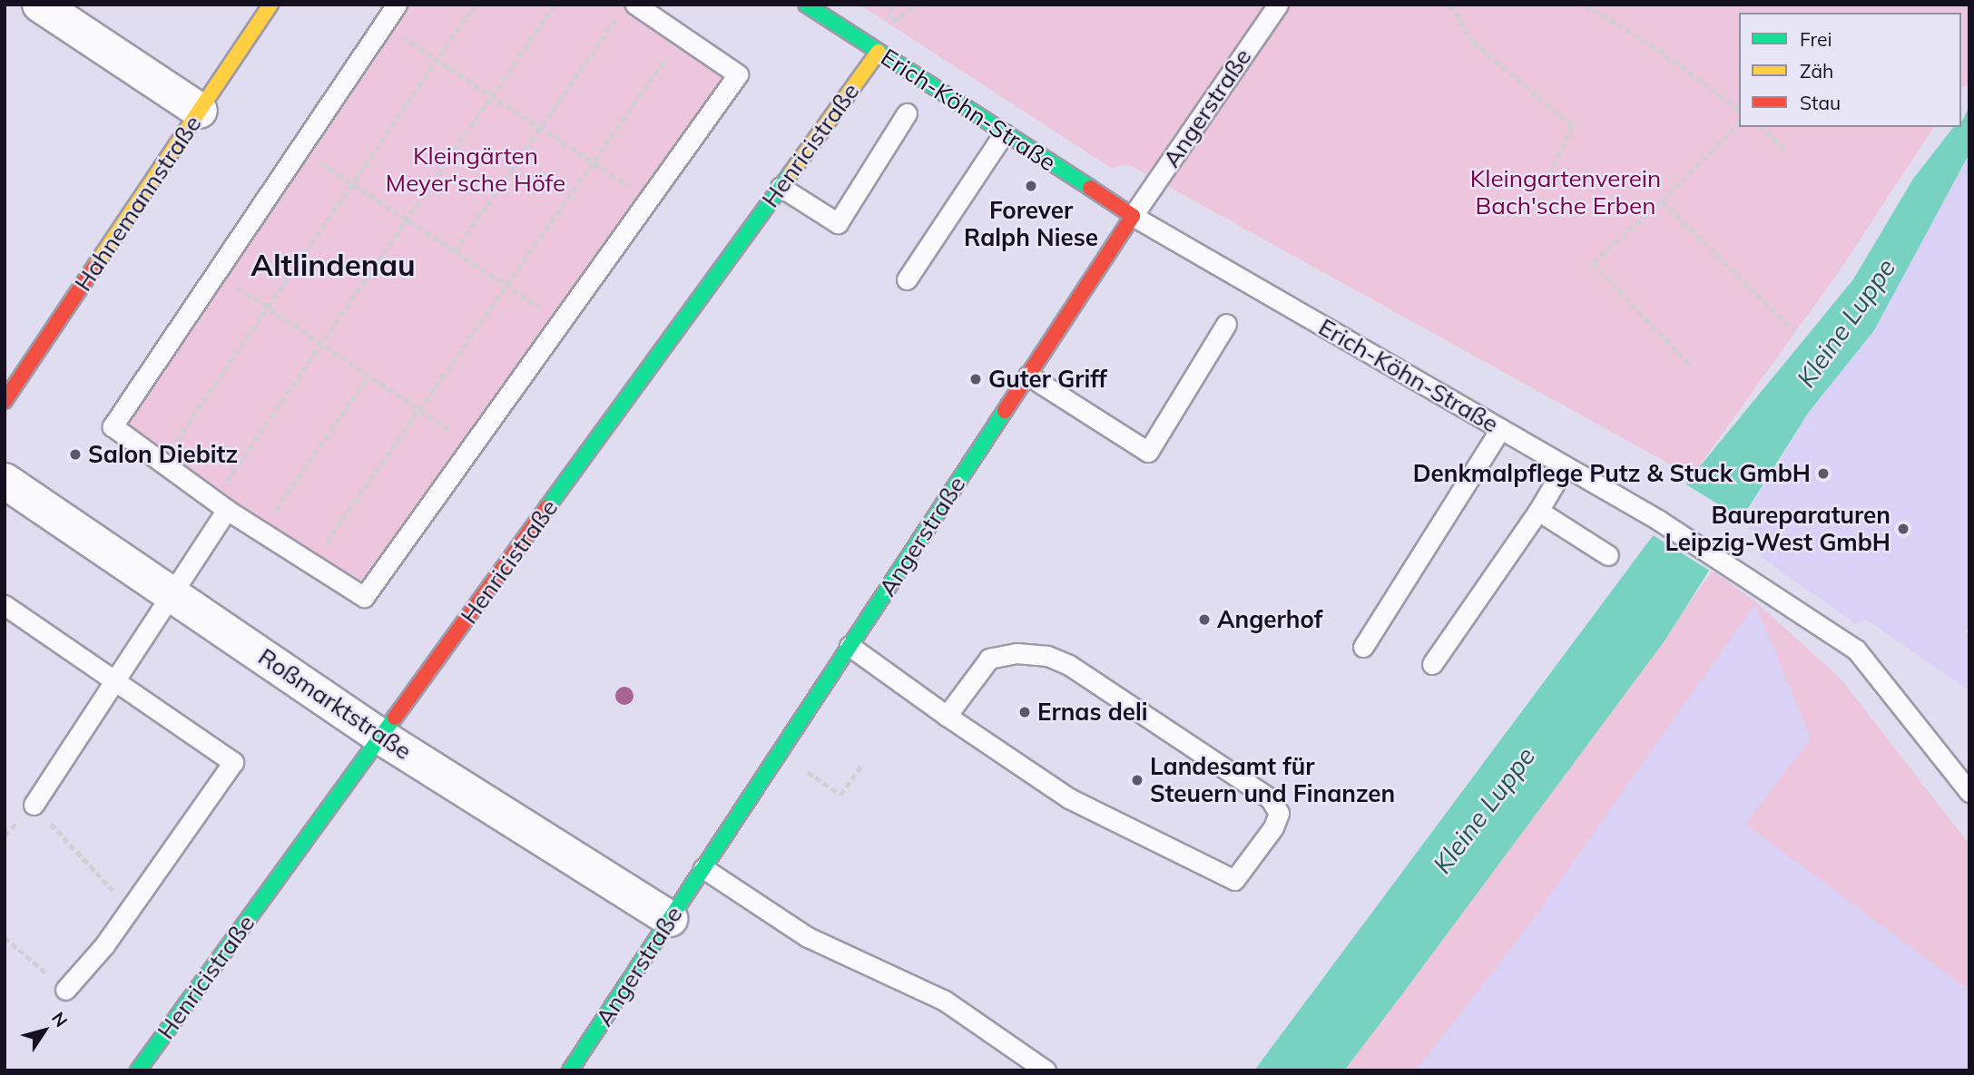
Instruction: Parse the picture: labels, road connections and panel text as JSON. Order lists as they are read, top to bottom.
{
  "streets": {
    "street": [
      "Angerstraße",
      "Erich-Köhn-Straße",
      "Henricistraße",
      "Hahnemannstraße",
      "Roßmarktstraße"
    ]
  },
  "crossings": [
    ["Angerstraße", "Erich-Köhn-Straße"],
    ["Angerstraße", "Roßmarktstraße"],
    ["Erich-Köhn-Straße", "Henricistraße"],
    ["Henricistraße", "Roßmarktstraße"]
  ],
  "districts": ["Altlindenau"],
  "water": ["Kleine Luppe"],
  "parks": ["Kleingärten Meyer'sche Höfe", "Kleingartenverein Bach'sche Erben"],
  "places": [
    "Forever Ralph Niese",
    "Guter Griff",
    "Salon Diebitz",
    "Denkmalpflege Putz & Stuck GmbH",
    "Baureparaturen Leipzig-West GmbH",
    "Angerhof",
    "Ernas deli",
    "Landesamt für Steuern und Finanzen"
  ],
  "legend": ["Frei", "Zäh", "Stau"],
  "north": "top right"
}
